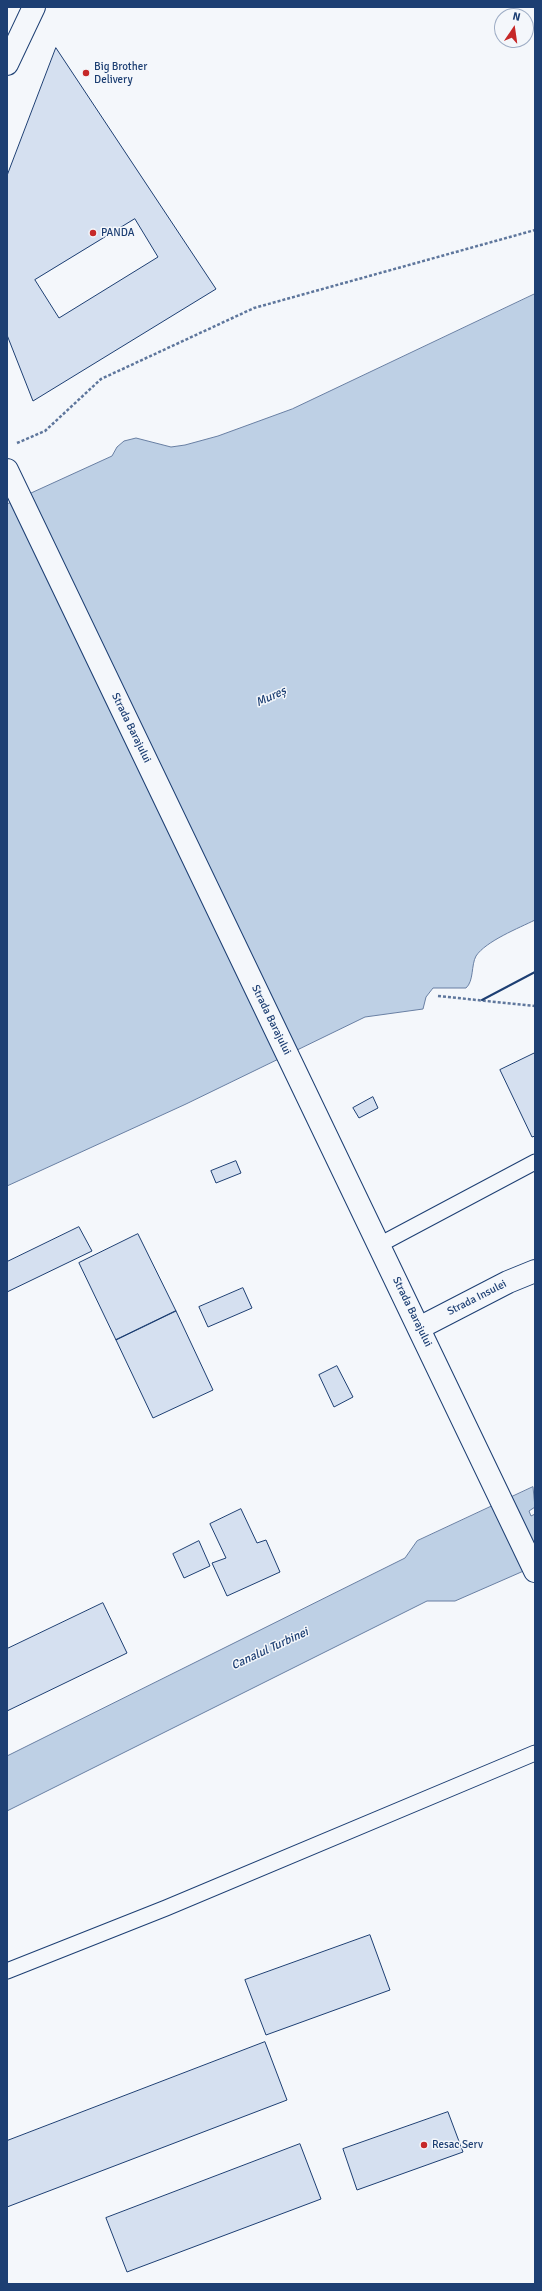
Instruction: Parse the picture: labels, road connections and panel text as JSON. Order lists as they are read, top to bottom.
{
  "streets": {
    "main road": ["Strada Barajului", "Strada Insulei"]
  },
  "crossings": [
    ["Strada Barajului", "Strada Insulei"]
  ],
  "water": ["Mureș", "Canalul Turbinei"],
  "places": ["Big Brother Delivery", "PANDA", "Resac Serv"],
  "north": "top"
}
